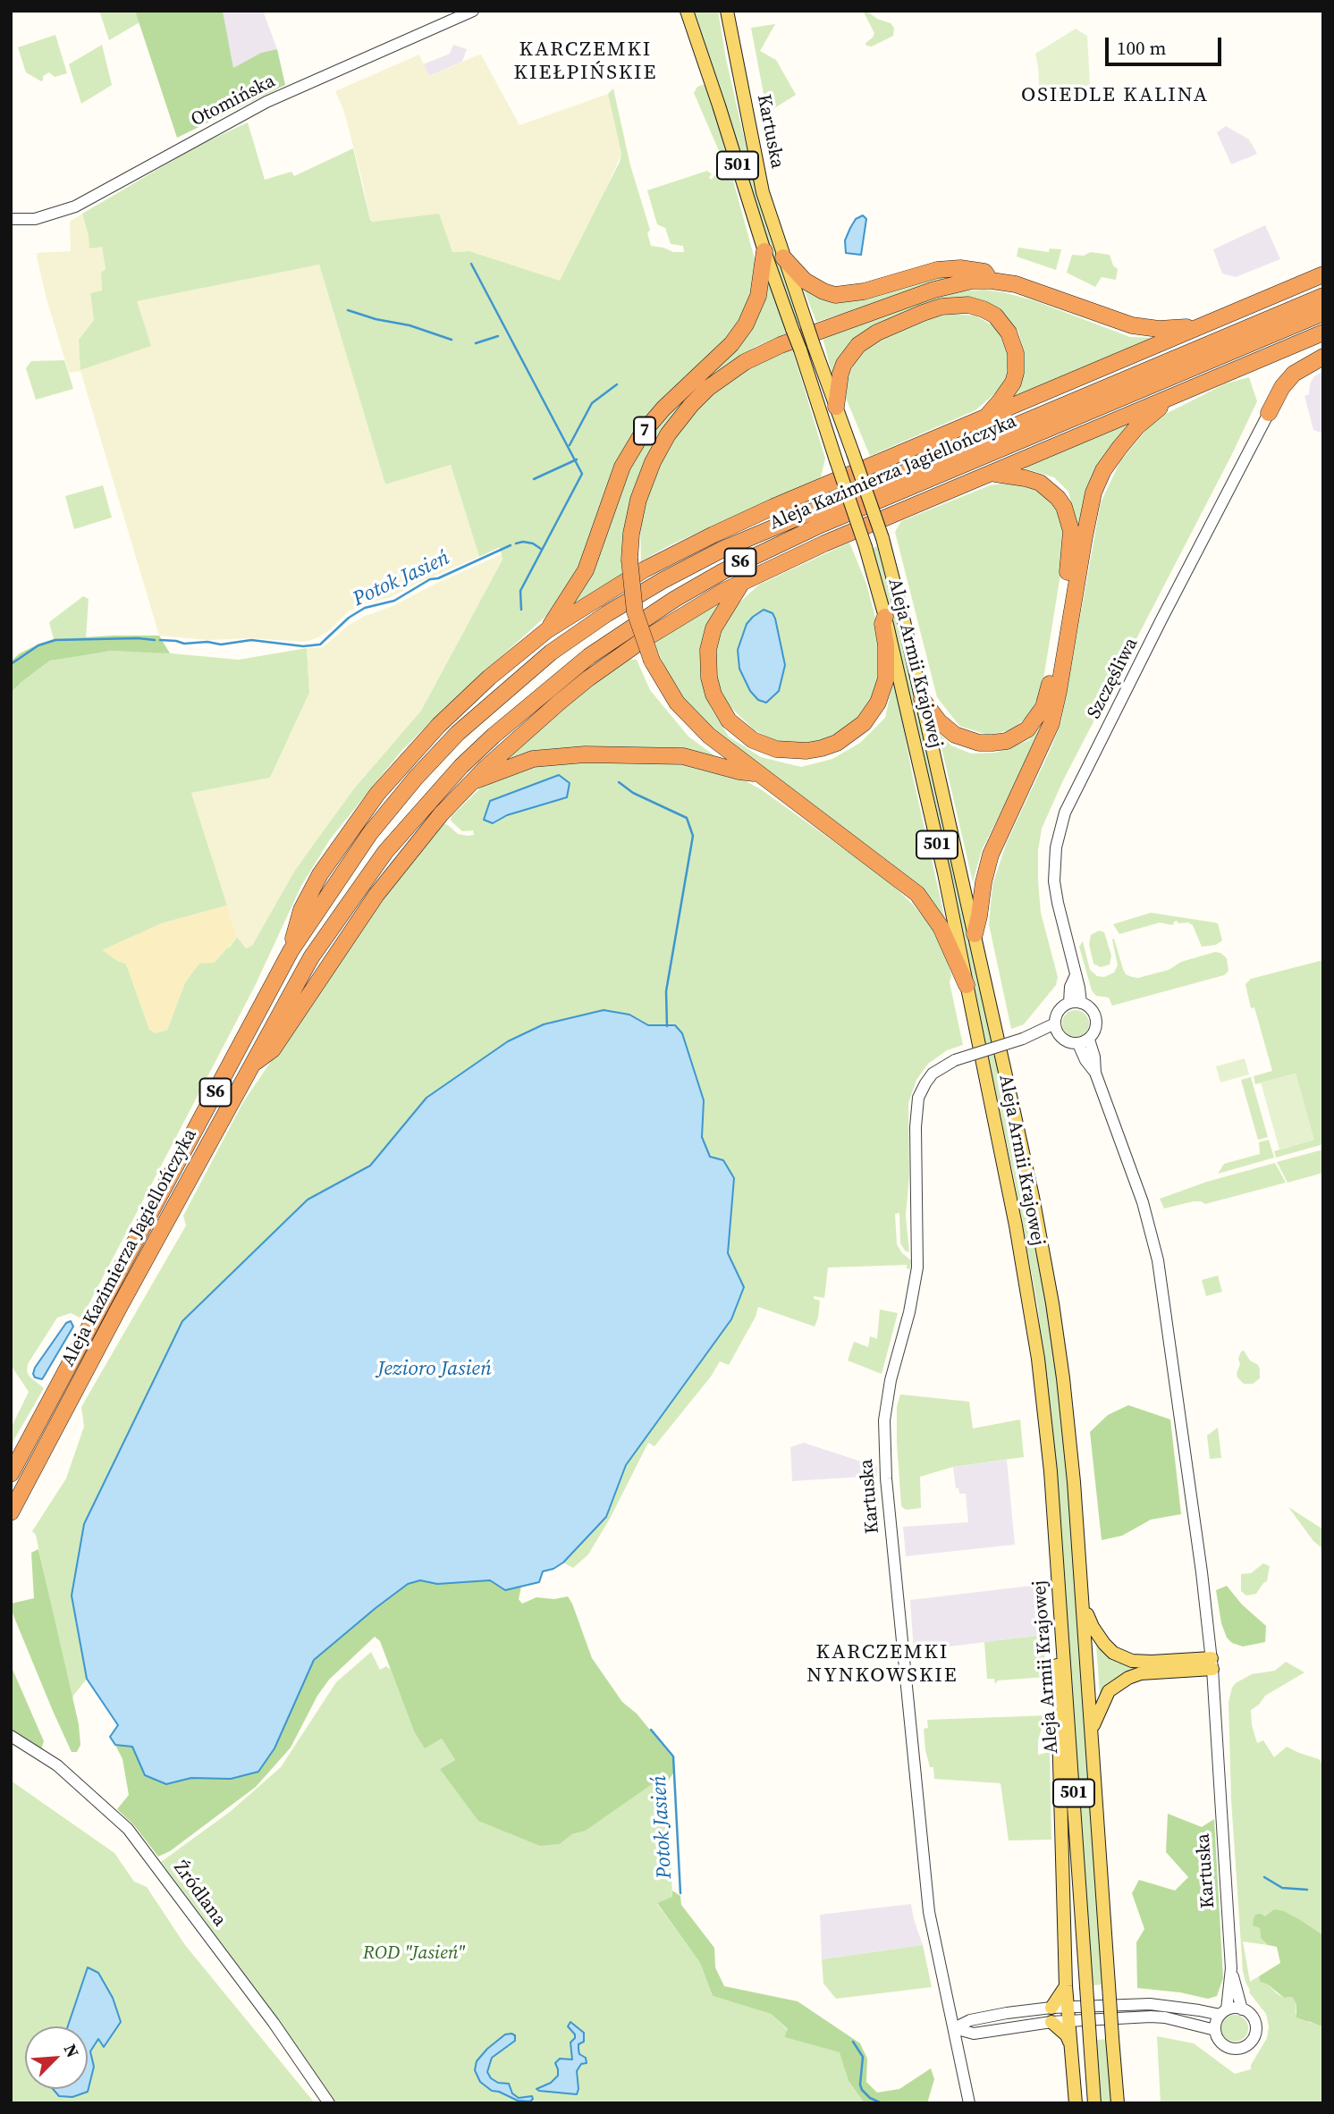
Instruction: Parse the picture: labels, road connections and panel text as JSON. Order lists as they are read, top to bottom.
{
  "streets": {
    "highway": ["7", "Aleja Kazimierza Jagiellończyka", "S6"],
    "main road": ["Kartuska", "501", "Aleja Armii Krajowej"],
    "street": ["Otomińska", "Szczęśliwa", "Źródlana"]
  },
  "crossings": [
    ["Kartuska", "7"],
    ["Kartuska", "Aleja Armii Krajowej"],
    ["Kartuska", "Szczęśliwa"],
    ["7", "Aleja Kazimierza Jagiellończyka"],
    ["7", "Aleja Armii Krajowej"]
  ],
  "districts": ["KARCZEMKI KIEŁPIŃSKIE", "OSIEDLE KALINA", "KARCZEMKI NYNKOWSKIE"],
  "water": ["Potok Jasień", "Jezioro Jasień"],
  "parks": ["ROD \"Jasień\""],
  "scale_bar": "100 m",
  "north": "top right"
}
